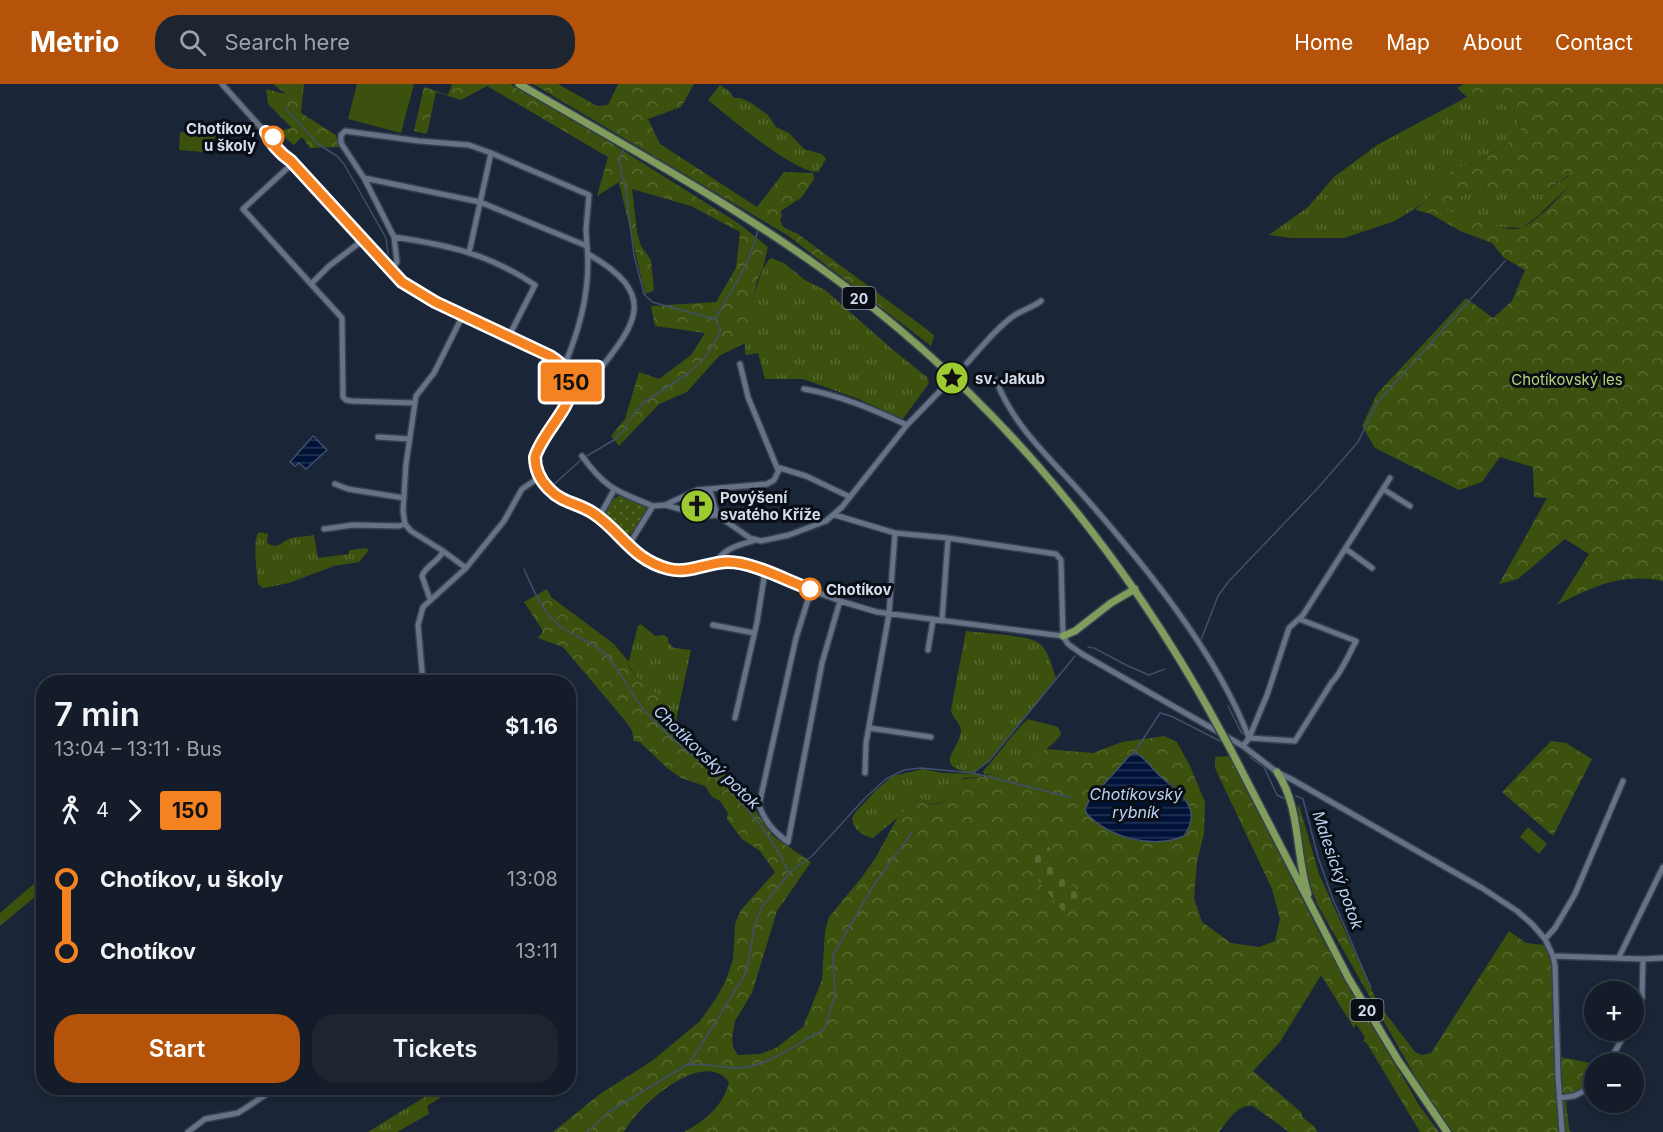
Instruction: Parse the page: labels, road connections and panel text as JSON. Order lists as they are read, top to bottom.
{
  "streets": {
    "main road": ["20"]
  },
  "water": ["Chotíkovský potok", "Chotíkovský rybník", "Malesický potok"],
  "parks": ["Chotíkovský les"],
  "places": {
    "other": ["Chotíkov, u školy", "Chotíkov"],
    "place": ["sv. Jakub"],
    "church": ["Povýšení svatého Kříže"]
  },
  "lines": ["bus line 150"],
  "page": {
    "header": "Metrio",
    "search": "Search here",
    "nav": [
      "Home",
      "Map",
      "About",
      "Contact"
    ],
    "on_map": "150",
    "heading": ["7 min", "13:04 – 13:11 · Bus", "$1.16"],
    "legs": ["4", "150"],
    "list": [
      {
        "name": "Chotíkov, u školy",
        "value": "13:08"
      },
      {
        "name": "Chotíkov",
        "value": "13:11"
      }
    ],
    "map_buttons": ["+", "−"],
    "buttons": ["Start", "Tickets"]
  }
}
